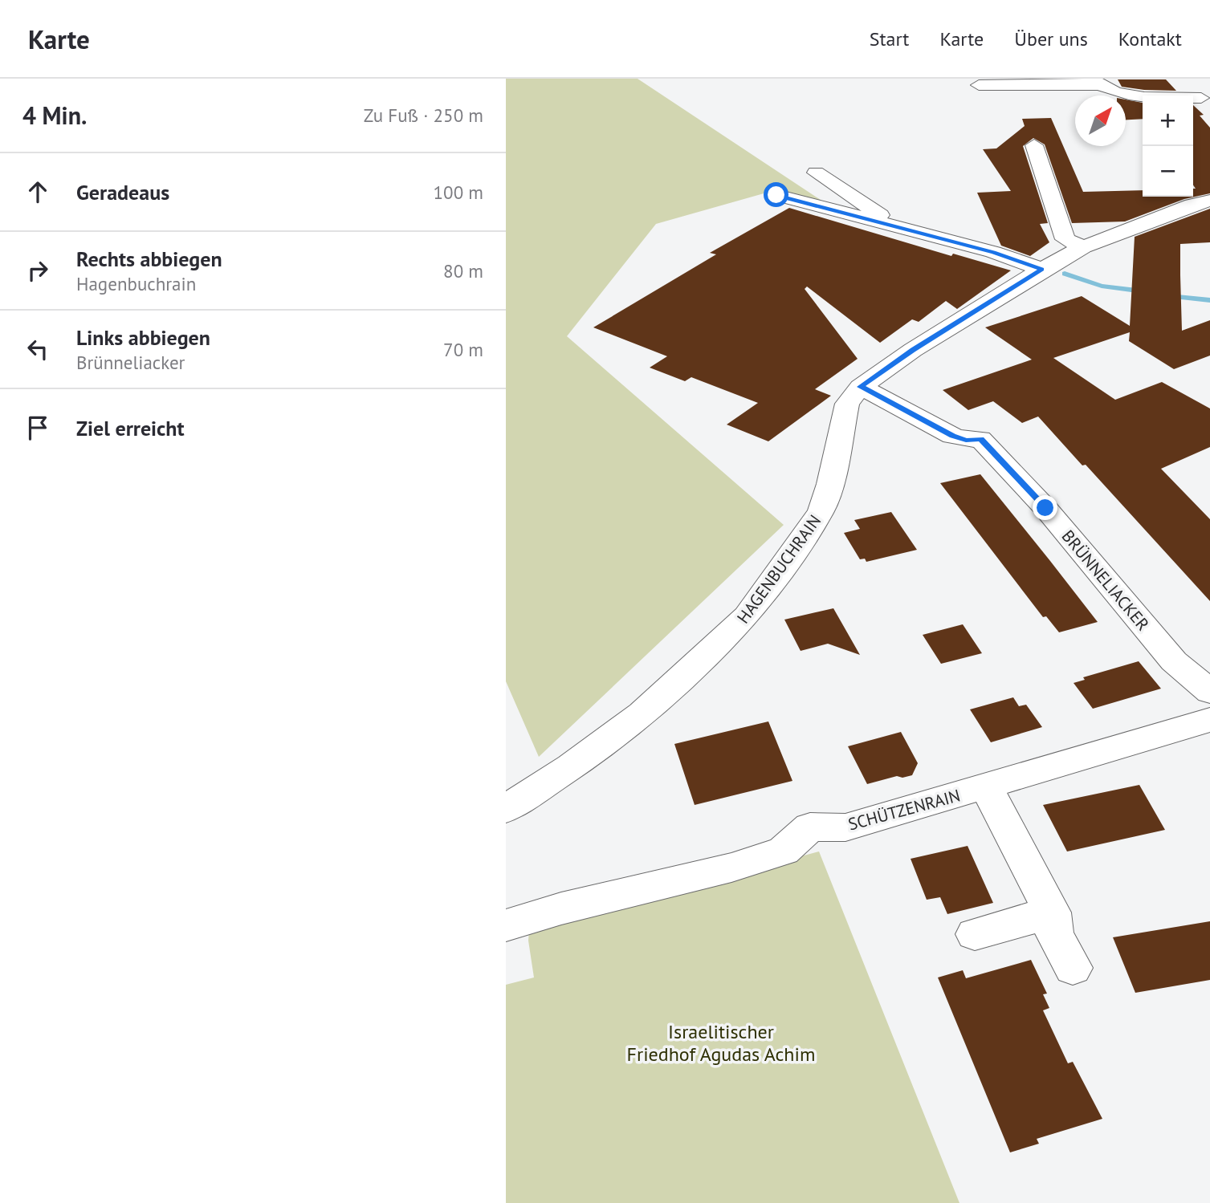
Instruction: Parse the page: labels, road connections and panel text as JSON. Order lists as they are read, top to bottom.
{
  "streets": {
    "street": ["HAGENBUCHRAIN", "BRÜNNELIACKER", "SCHÜTZENRAIN"]
  },
  "crossings": [
    ["HAGENBUCHRAIN", "BRÜNNELIACKER"]
  ],
  "parks": ["Israelitischer Friedhof Agudas Achim"],
  "north": "top right",
  "page": {
    "header": "Karte",
    "nav": [
      "Start",
      "Karte",
      "Über uns",
      "Kontakt"
    ],
    "heading": ["4 Min.", "Zu Fuß · 250 m"],
    "map_buttons": ["+", "−"],
    "list": [
      ["Geradeaus", "100 m"],
      ["Rechts abbiegen", "Hagenbuchrain", "80 m"],
      ["Links abbiegen", "Brünneliacker", "70 m"],
      "Ziel erreicht"
    ]
  }
}
